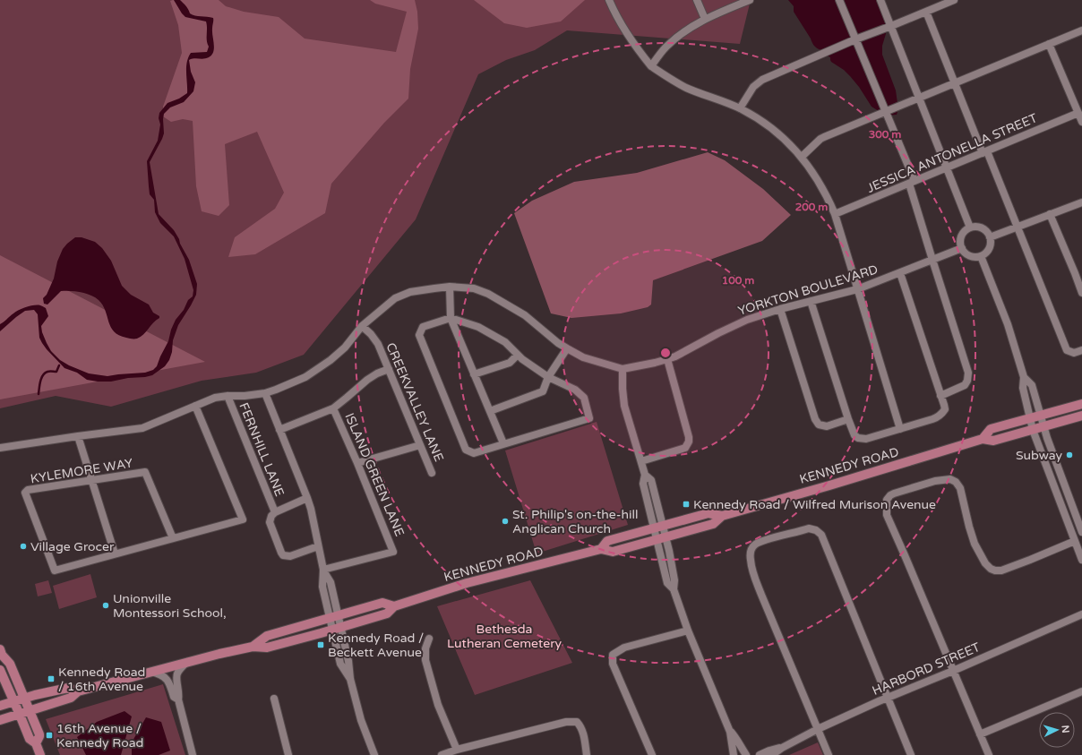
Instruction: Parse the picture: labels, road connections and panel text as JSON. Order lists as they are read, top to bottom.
{
  "streets": {
    "main road": ["KENNEDY ROAD"],
    "street": [
      "JESSICA ANTONELLA STREET",
      "YORKTON BOULEVARD",
      "CREEKVALLEY LANE",
      "FERNHILL LANE",
      "KYLEMORE WAY",
      "ISLAND GREEN LANE",
      "HARBORD STREET"
    ]
  },
  "crossings": [
    ["YORKTON BOULEVARD", "CREEKVALLEY LANE"],
    ["YORKTON BOULEVARD", "FERNHILL LANE"],
    ["YORKTON BOULEVARD", "KYLEMORE WAY"]
  ],
  "parks": ["Bethesda Lutheran Cemetery"],
  "places": {
    "other": [
      "Subway",
      "St. Philip's on-the-hill Anglican Church",
      "Village Grocer",
      "Unionville Montessori School,"
    ],
    "transit": [
      "Kennedy Road / Wilfred Murison Avenue",
      "Kennedy Road / Beckett Avenue",
      "Kennedy Road / 16th Avenue",
      "16th Avenue / Kennedy Road"
    ]
  },
  "north": "right",
  "rings": ["300 m", "200 m", "100 m"]
}
